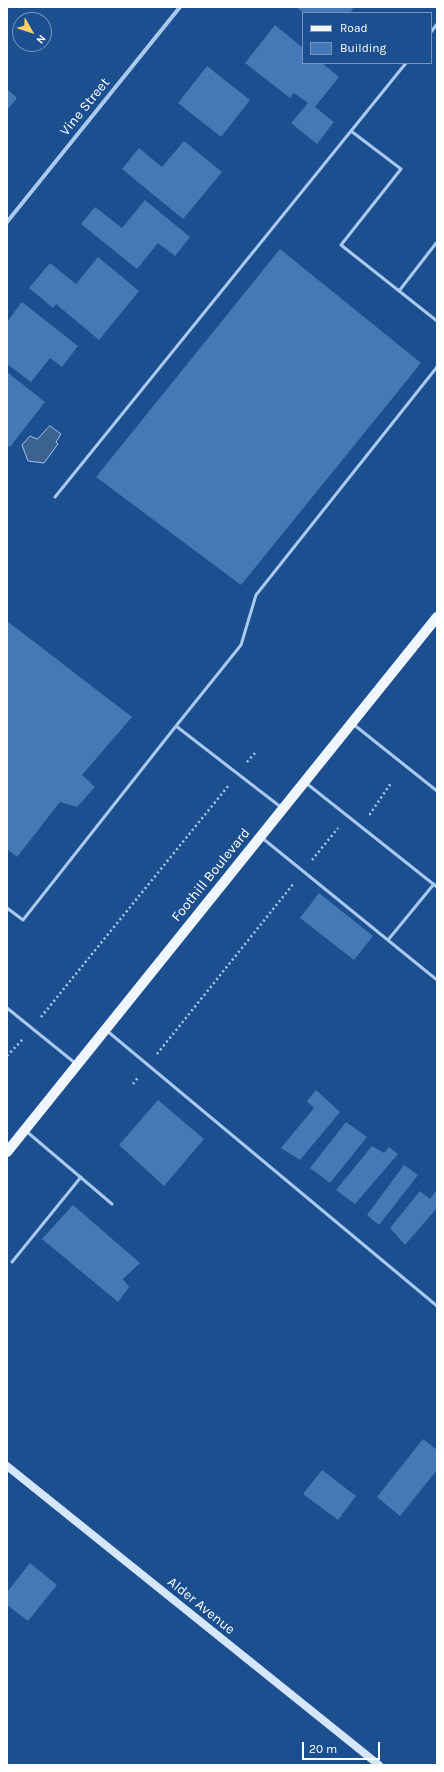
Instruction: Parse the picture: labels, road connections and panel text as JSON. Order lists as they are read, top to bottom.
{
  "streets": {
    "main road": ["Foothill Boulevard", "Alder Avenue"],
    "street": ["Vine Street"]
  },
  "legend": ["Road", "Building"],
  "scale_bar": "20 m",
  "north": "bottom right"
}
